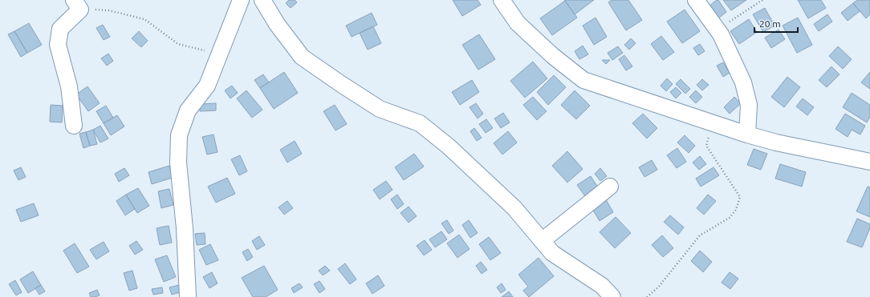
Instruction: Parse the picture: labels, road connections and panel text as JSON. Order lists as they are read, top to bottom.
{
  "scale_bar": "20 m"
}
